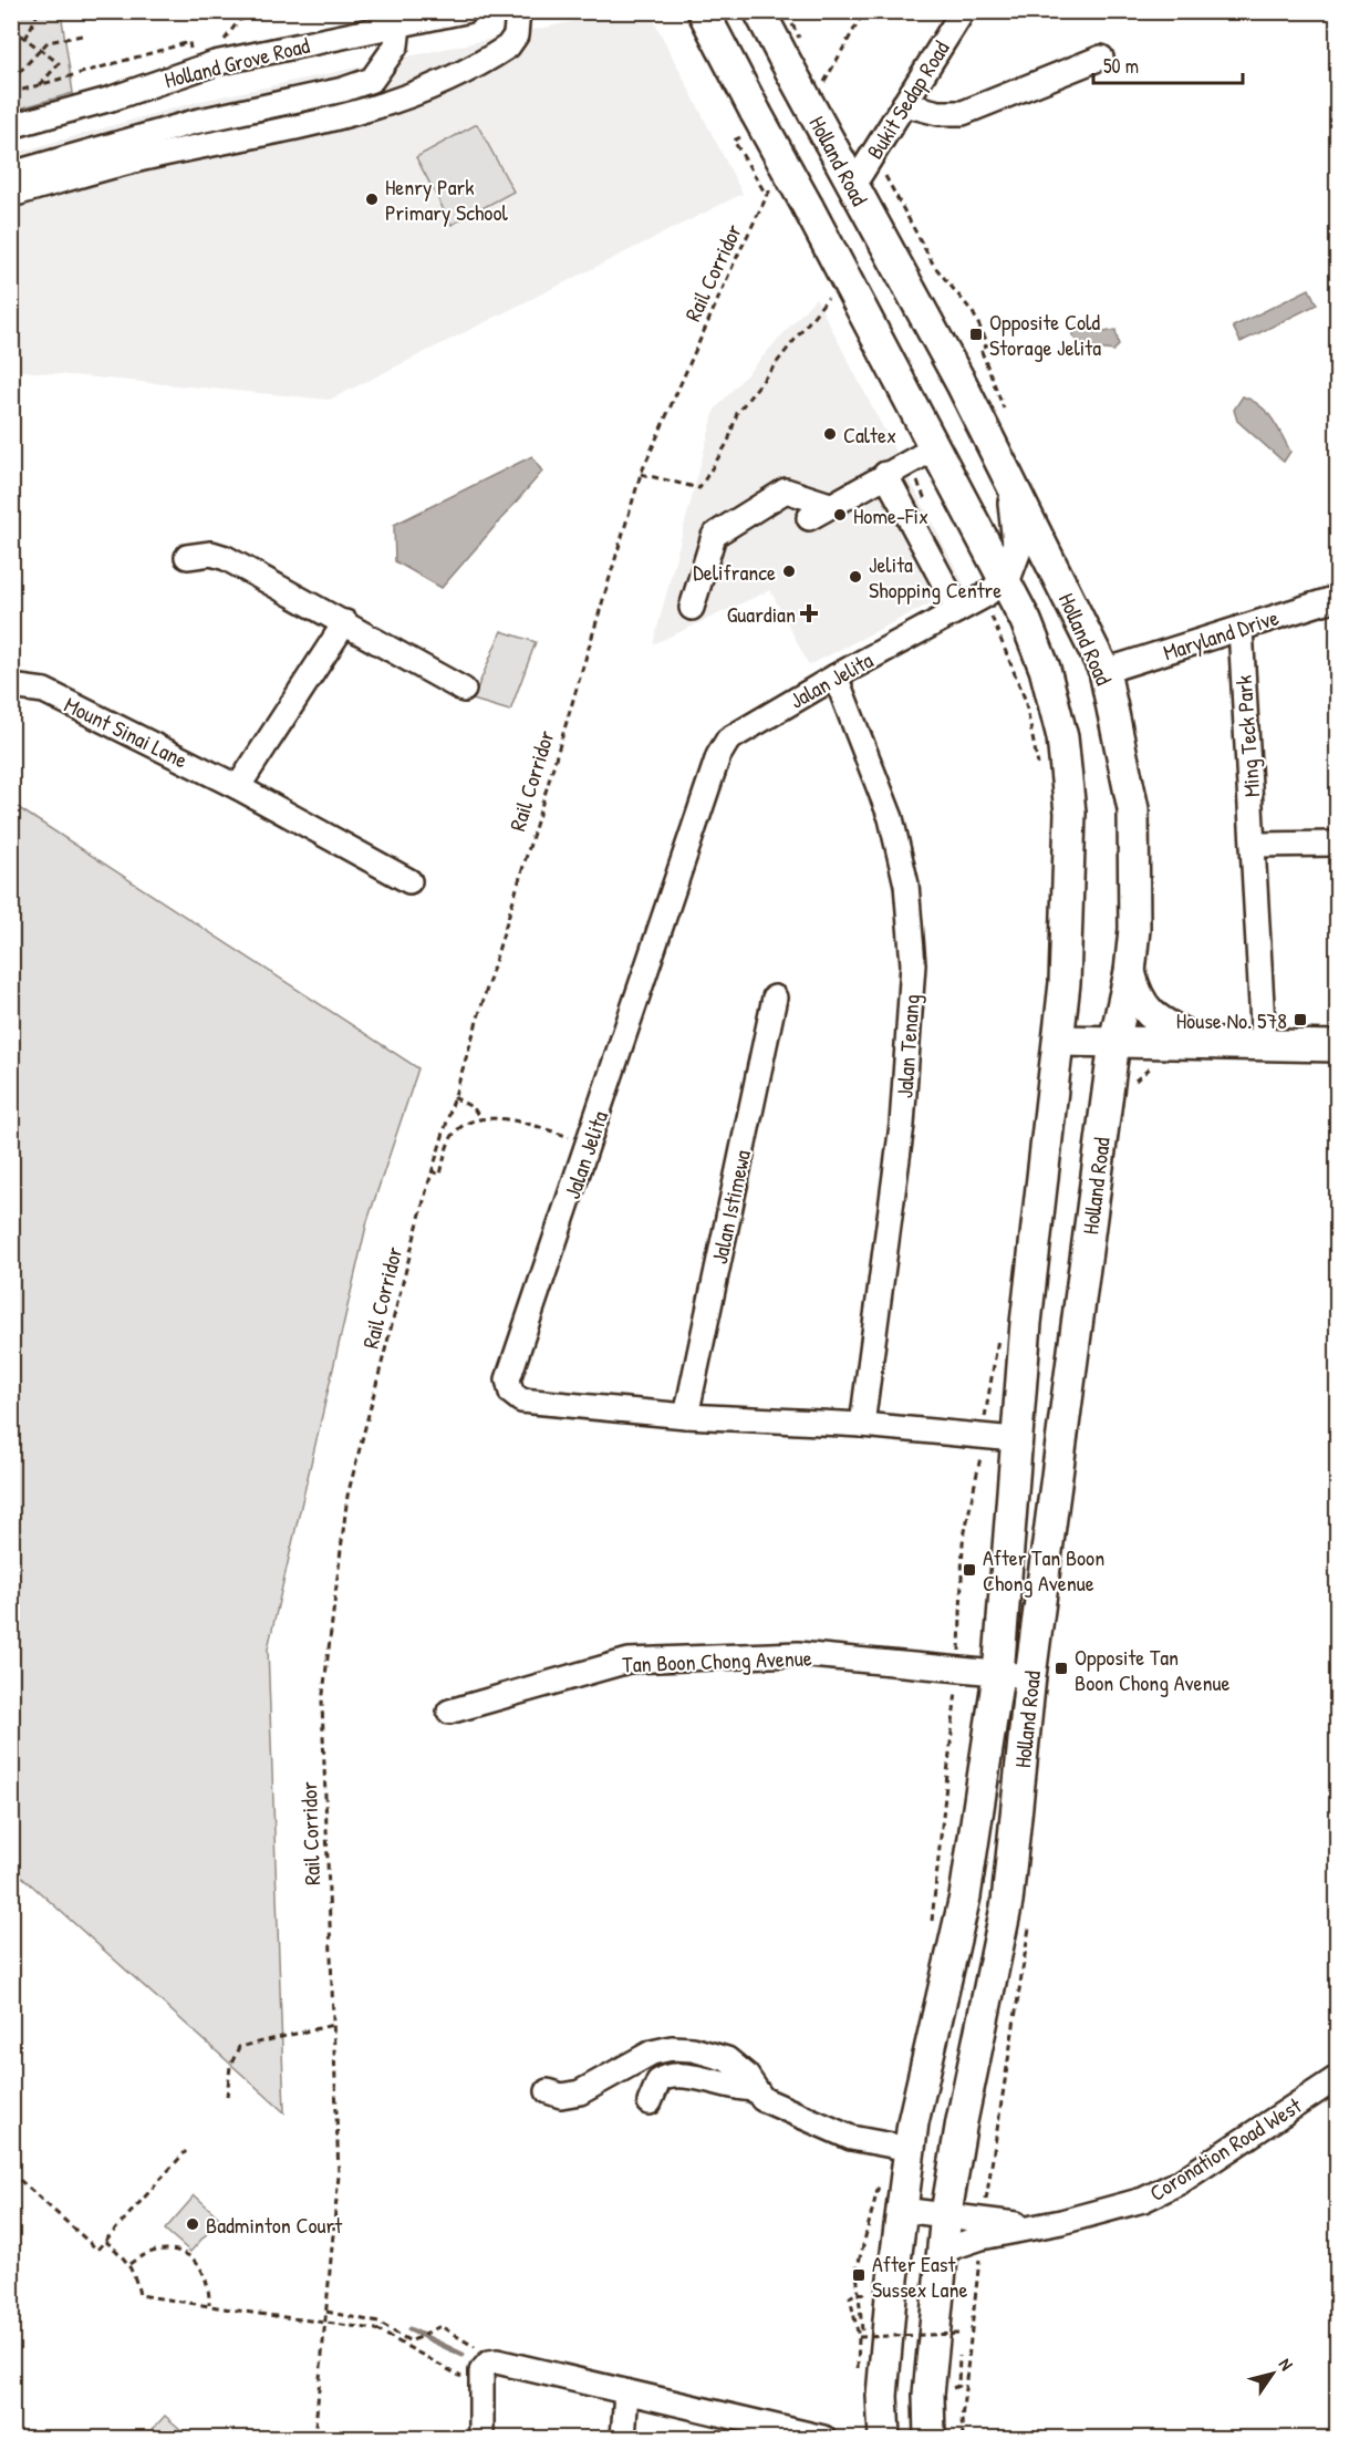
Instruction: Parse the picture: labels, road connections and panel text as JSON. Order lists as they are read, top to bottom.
{
  "streets": {
    "main road": ["Holland Road"],
    "street": [
      "Holland Grove Road",
      "Bukit Sedap Road",
      "Maryland Drive",
      "Jalan Jelita",
      "Mount Sinai Lane",
      "Ming Teck Park",
      "Jalan Tenang",
      "Jalan Istimewa",
      "Tan Boon Chong Avenue",
      "Coronation Road West"
    ],
    "path": ["Rail Corridor"]
  },
  "crossings": [
    ["Bukit Sedap Road", "Holland Road"],
    ["Holland Road", "Maryland Drive"],
    ["Holland Road", "Jalan Jelita"],
    ["Holland Road", "Tan Boon Chong Avenue"],
    ["Holland Road", "Coronation Road West"],
    ["Maryland Drive", "Ming Teck Park"],
    ["Jalan Jelita", "Jalan Tenang"],
    ["Jalan Jelita", "Jalan Istimewa"]
  ],
  "places": {
    "other": [
      "Henry Park Primary School",
      "Caltex",
      "Home-Fix",
      "Delifrance",
      "Jelita Shopping Centre",
      "Badminton Court"
    ],
    "transit": [
      "Opposite Cold Storage Jelita",
      "House No. 578",
      "After Tan Boon Chong Avenue",
      "Opposite Tan Boon Chong Avenue",
      "After East Sussex Lane"
    ],
    "health": ["Guardian"]
  },
  "scale_bar": "50 m",
  "north": "top right"
}
